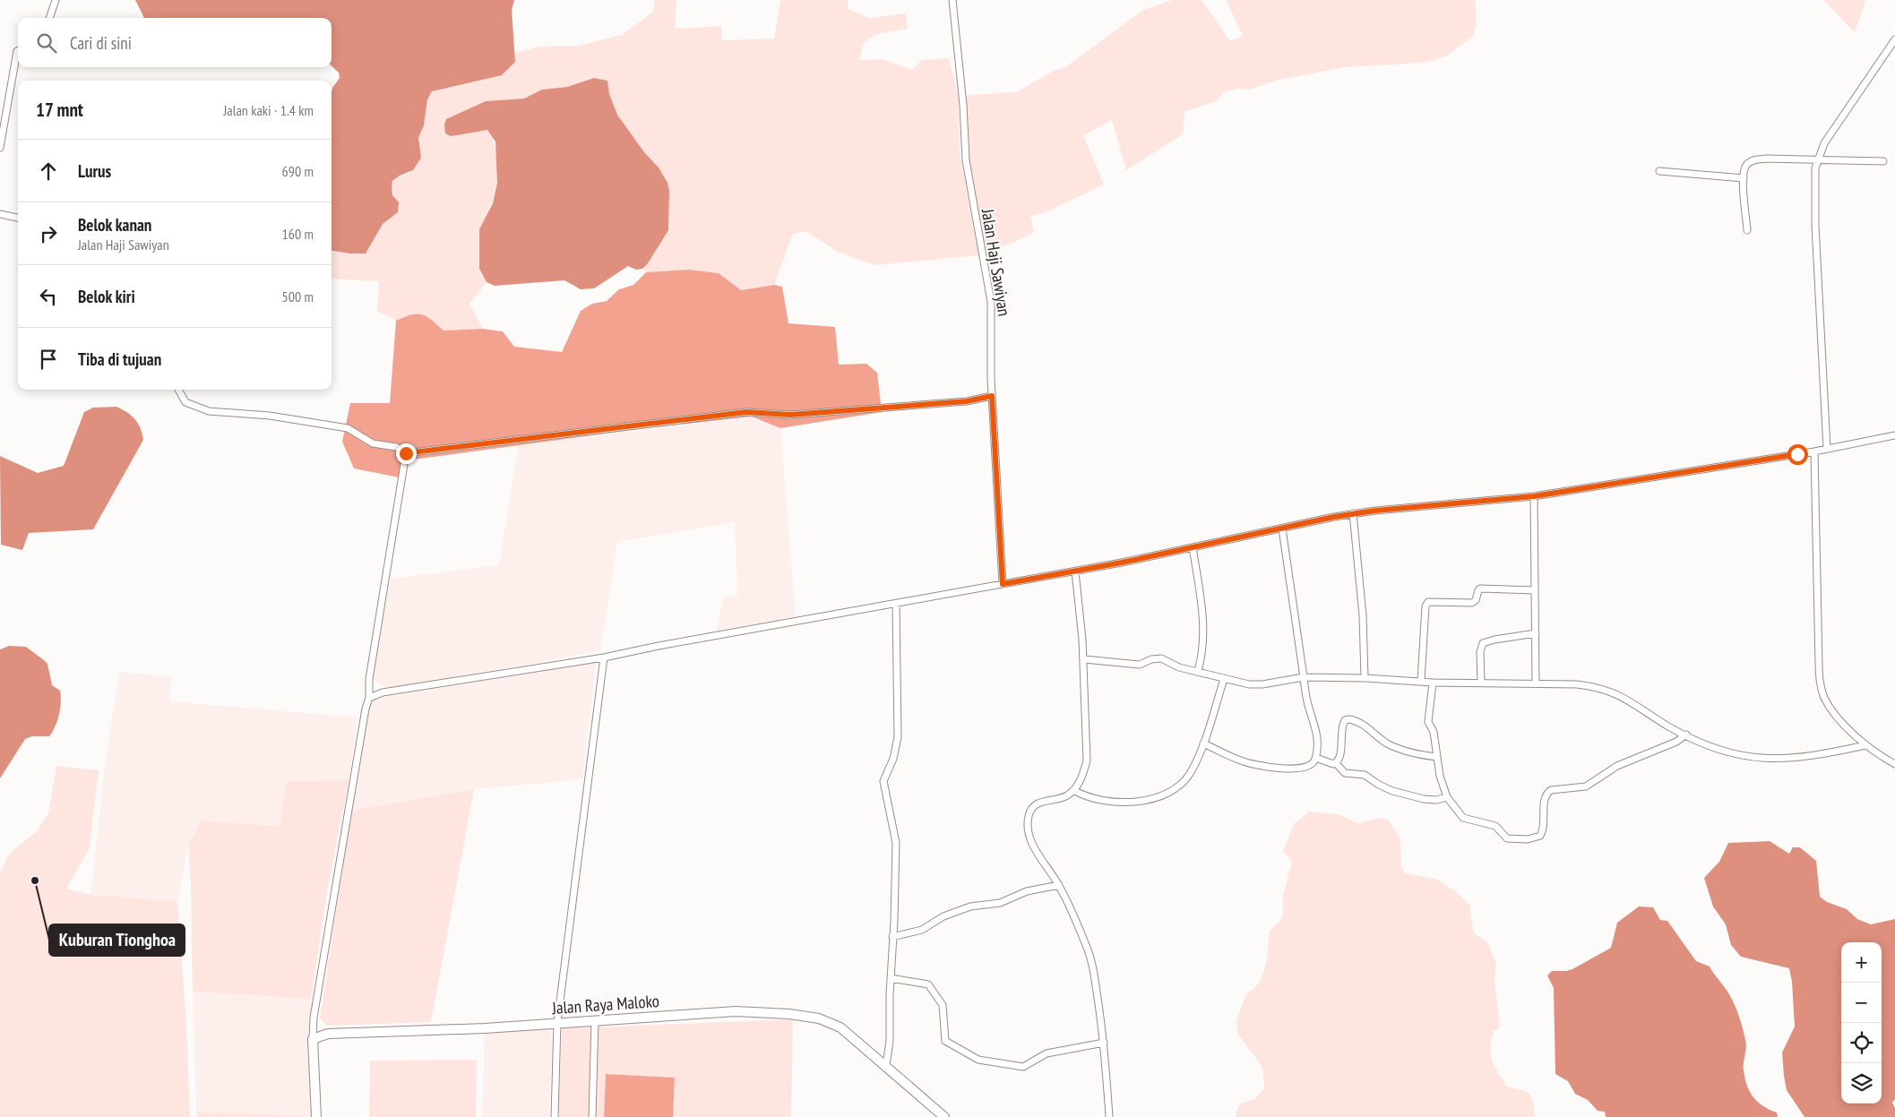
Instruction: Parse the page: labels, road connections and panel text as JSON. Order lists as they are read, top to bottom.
{
  "streets": {
    "street": ["Jalan Haji Sawiyan", "Jalan Raya Maloko"]
  },
  "places": ["Kuburan Tionghoa"],
  "page": {
    "search": "Cari di sini",
    "heading": ["17 mnt", "Jalan kaki · 1.4 km"],
    "list": [
      ["Lurus", "690 m"],
      ["Belok kanan", "Jalan Haji Sawiyan", "160 m"],
      ["Belok kiri", "500 m"],
      "Tiba di tujuan"
    ],
    "map_buttons": ["+", "−"]
  }
}
